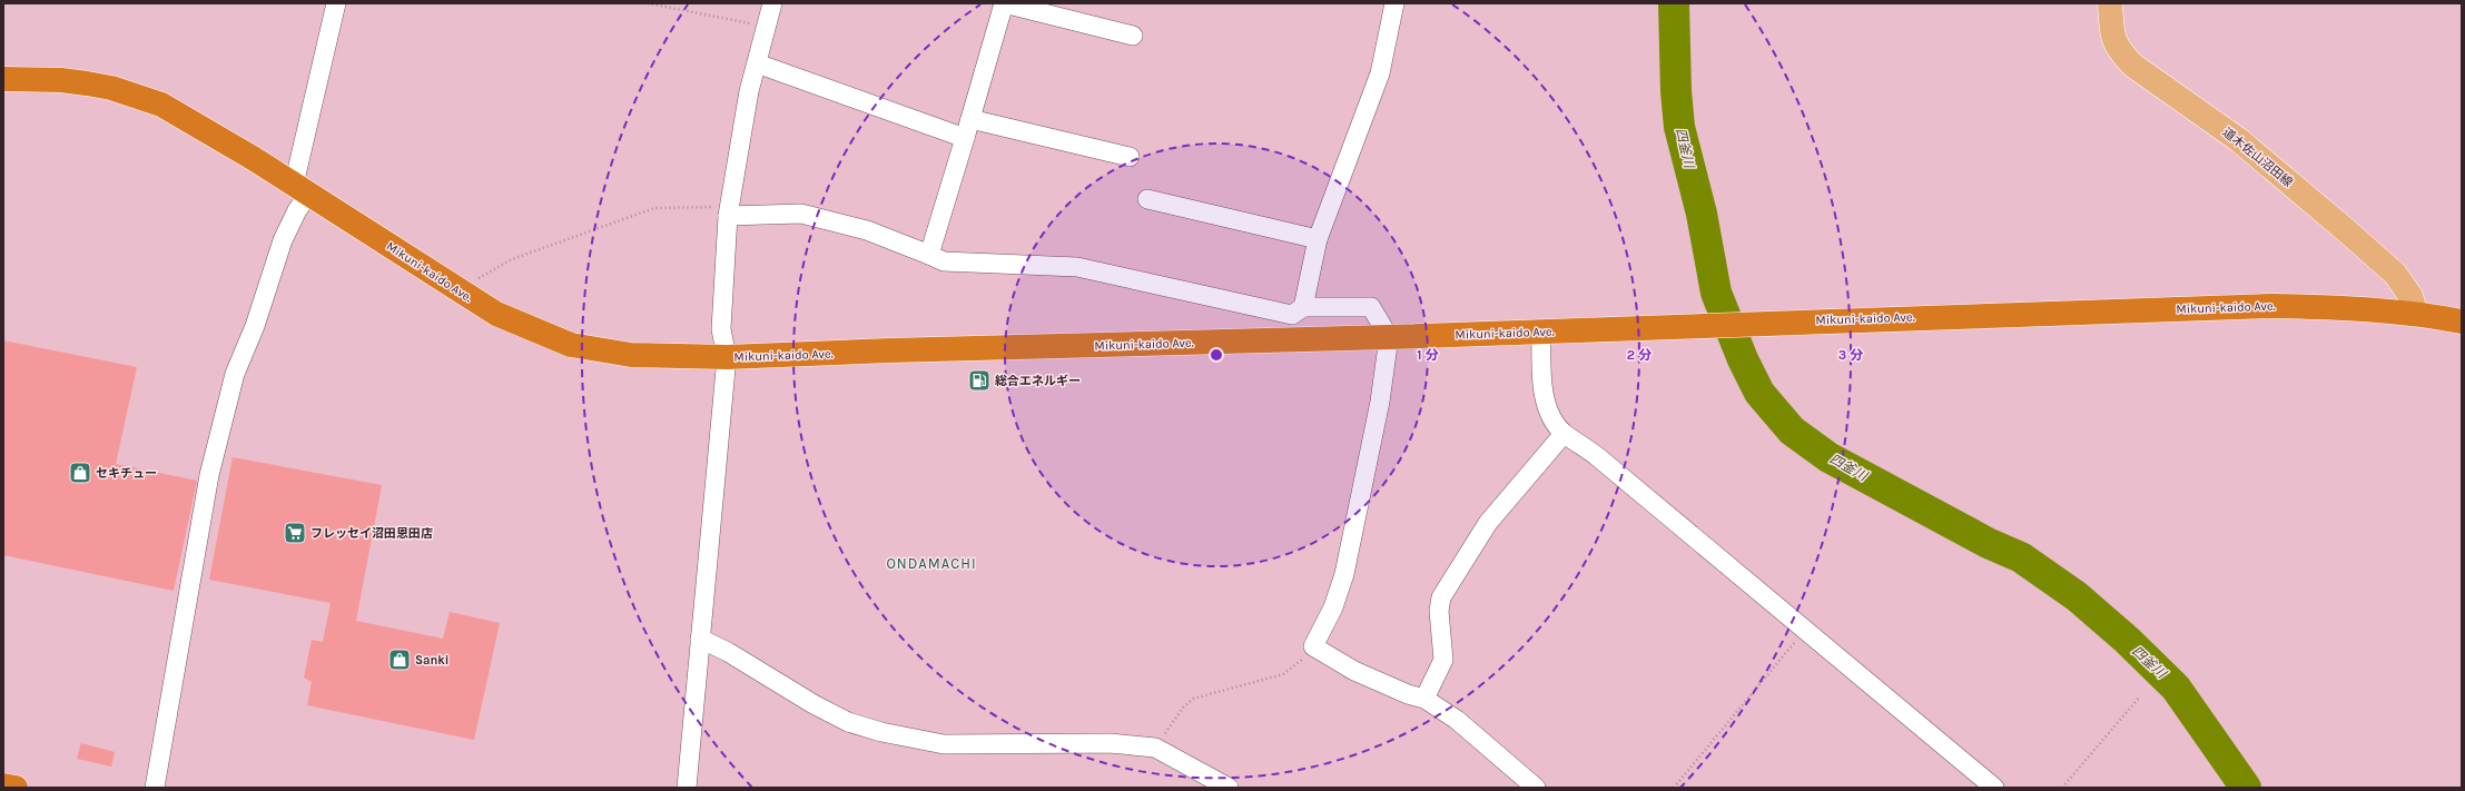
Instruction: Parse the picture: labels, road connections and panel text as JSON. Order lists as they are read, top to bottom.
{
  "streets": {
    "highway": ["Mikuni-kaido Ave."],
    "main road": ["道木佐山沼田線"]
  },
  "crossings": [
    ["道木佐山沼田線", "Mikuni-kaido Ave."]
  ],
  "districts": ["ONDAMACHI"],
  "water": ["四釜川"],
  "places": {
    "fuel station": ["総合エネルギー"],
    "shop": ["セキチュー", "Sanki"],
    "supermarket": ["フレッセイ沼田恩田店"]
  },
  "rings": ["1 分", "2 分", "3 分"]
}
